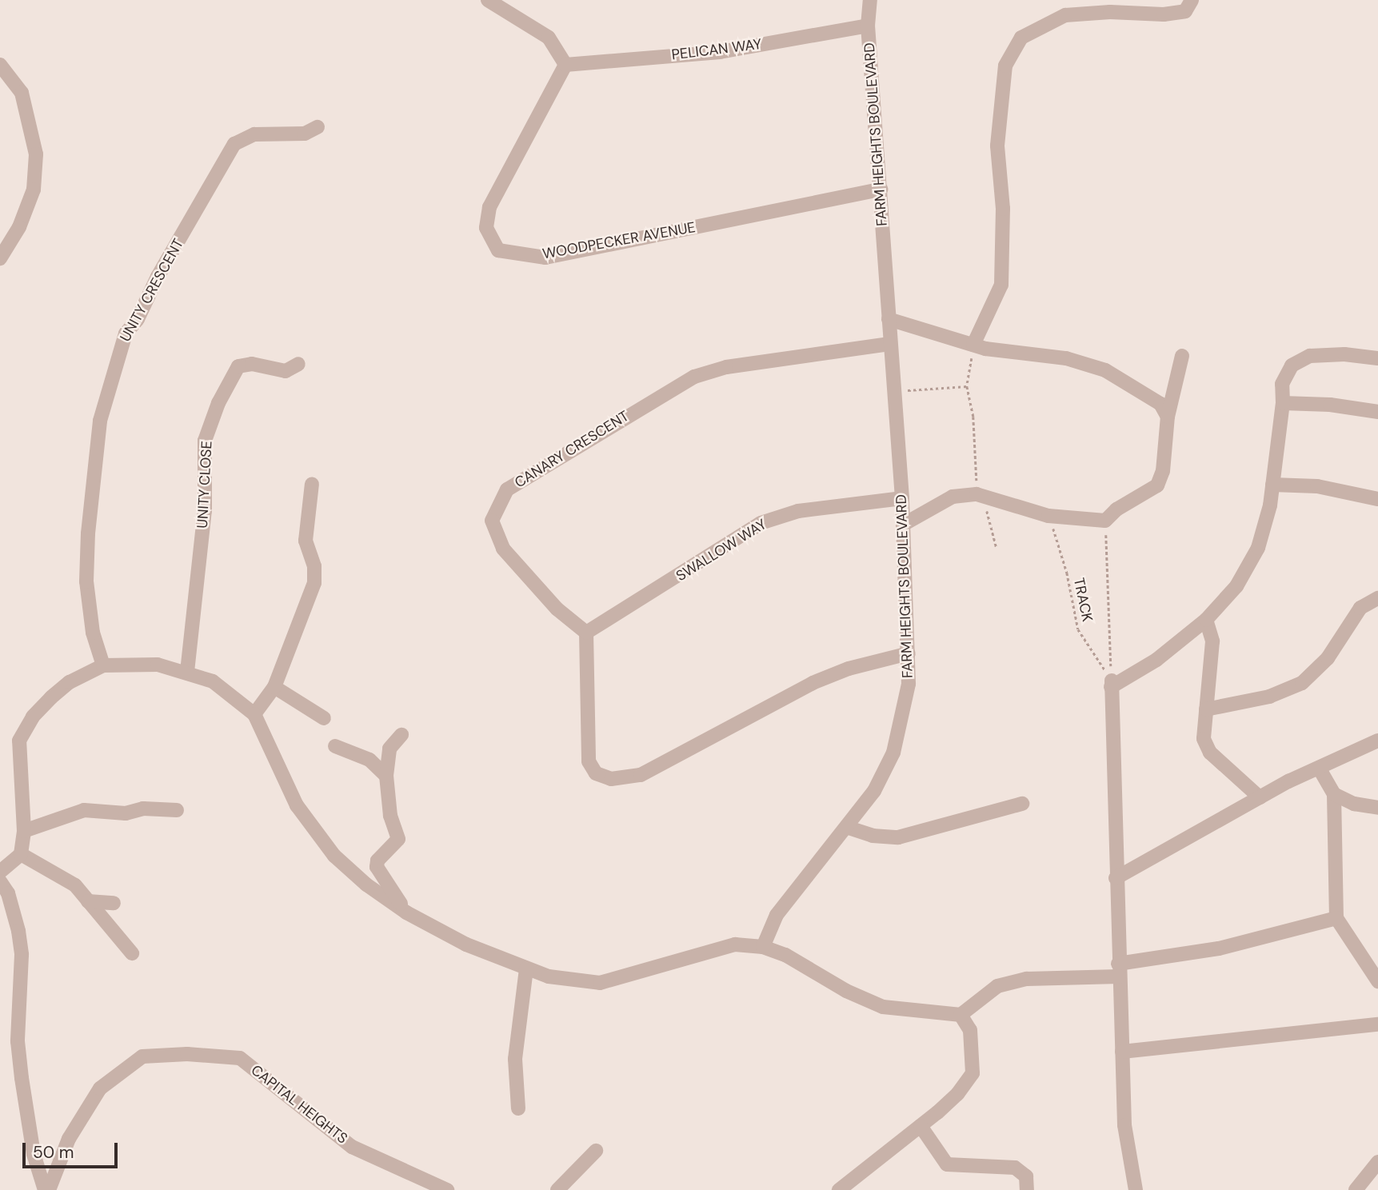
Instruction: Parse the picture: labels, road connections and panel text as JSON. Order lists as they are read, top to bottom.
{
  "streets": {
    "street": [
      "PELICAN WAY",
      "FARM HEIGHTS BOULEVARD",
      "WOODPECKER AVENUE",
      "UNITY CRESCENT",
      "CANARY CRESCENT",
      "UNITY CLOSE",
      "SWALLOW WAY",
      "CAPITAL HEIGHTS"
    ],
    "path": ["TRACK"]
  },
  "crossings": [
    ["PELICAN WAY", "FARM HEIGHTS BOULEVARD"],
    ["PELICAN WAY", "WOODPECKER AVENUE"],
    ["FARM HEIGHTS BOULEVARD", "WOODPECKER AVENUE"],
    ["FARM HEIGHTS BOULEVARD", "CANARY CRESCENT"],
    ["FARM HEIGHTS BOULEVARD", "SWALLOW WAY"],
    ["CANARY CRESCENT", "SWALLOW WAY"]
  ],
  "scale_bar": "50 m"
}
